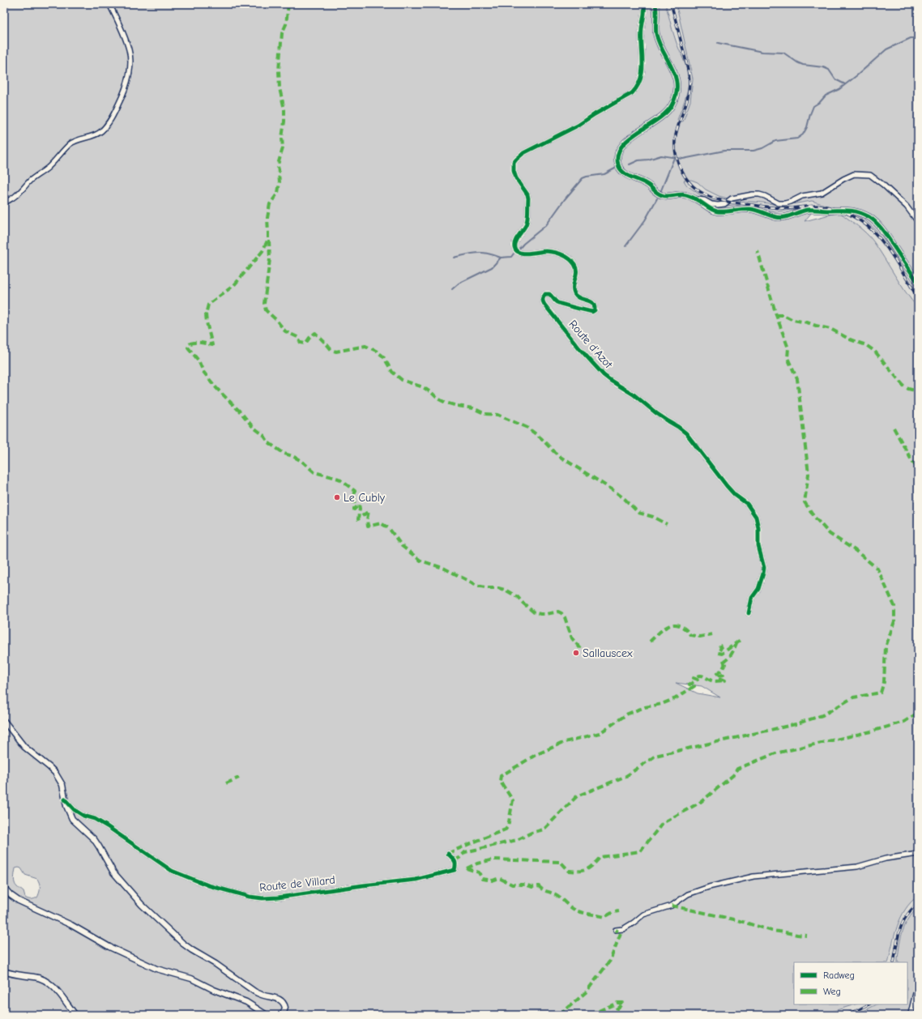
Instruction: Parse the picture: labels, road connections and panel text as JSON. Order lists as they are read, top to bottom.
{
  "streets": {
    "street": ["Route d'Azot", "Route de Villard"]
  },
  "places": ["Le Cubly", "Sallauscex"],
  "legend": ["Radweg", "Weg"]
}
